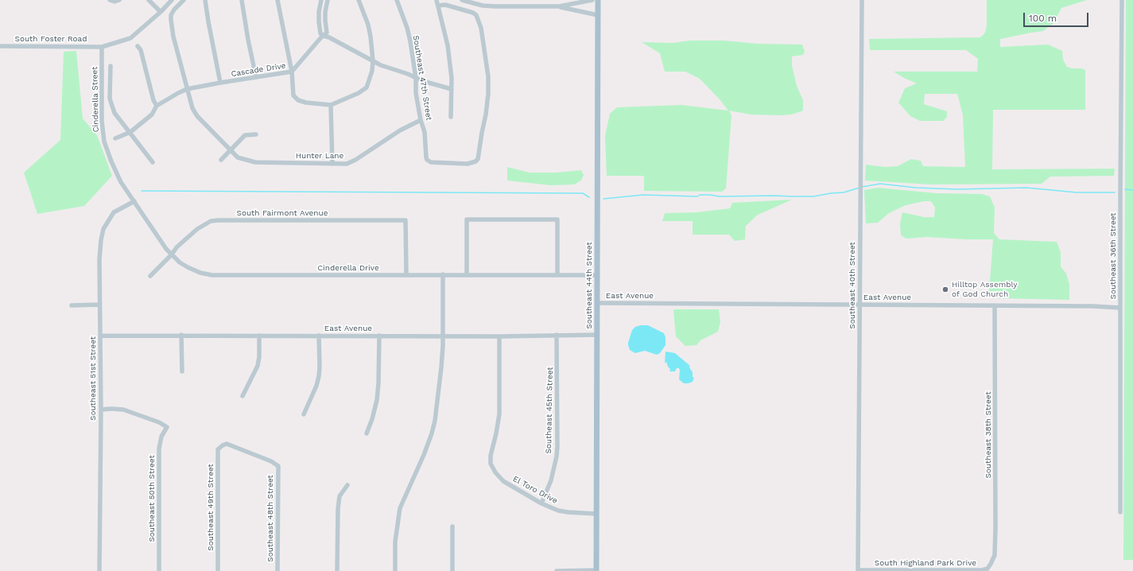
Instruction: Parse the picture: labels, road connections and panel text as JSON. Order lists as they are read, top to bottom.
{
  "streets": {
    "main road": ["Southeast 44th Street"],
    "street": [
      "South Foster Road",
      "Cascade Drive",
      "Southeast 47th Street",
      "Cinderella Street",
      "Hunter Lane",
      "South Fairmont Avenue",
      "Southeast 36th Street",
      "Cinderella Drive",
      "Southeast 40th Street",
      "East Avenue",
      "Southeast 51st Street",
      "Southeast 45th Street",
      "Southeast 38th Street",
      "El Toro Drive",
      "Southeast 50th Street",
      "Southeast 49th Street",
      "Southeast 48th Street",
      "South Highland Park Drive"
    ]
  },
  "crossings": [
    ["South Foster Road", "Cinderella Street"],
    ["Cascade Drive", "Hunter Lane"],
    ["Southeast 47th Street", "Hunter Lane"],
    ["Cinderella Street", "Cinderella Drive"],
    ["Cinderella Street", "Southeast 51st Street"],
    ["South Fairmont Avenue", "Cinderella Drive"],
    ["Southeast 36th Street", "East Avenue"],
    ["Cinderella Drive", "Southeast 44th Street"],
    ["Cinderella Drive", "Southeast 51st Street"],
    ["Southeast 44th Street", "East Avenue"],
    ["Southeast 44th Street", "El Toro Drive"],
    ["Southeast 40th Street", "East Avenue"],
    ["Southeast 40th Street", "South Highland Park Drive"],
    ["East Avenue", "Southeast 51st Street"],
    ["East Avenue", "Southeast 45th Street"],
    ["East Avenue", "Southeast 38th Street"],
    ["East Avenue", "El Toro Drive"],
    ["Southeast 51st Street", "Southeast 50th Street"],
    ["Southeast 45th Street", "El Toro Drive"],
    ["Southeast 38th Street", "South Highland Park Drive"],
    ["Southeast 49th Street", "Southeast 48th Street"]
  ],
  "places": ["Hilltop Assembly of God Church"],
  "scale_bar": "100 m"
}
